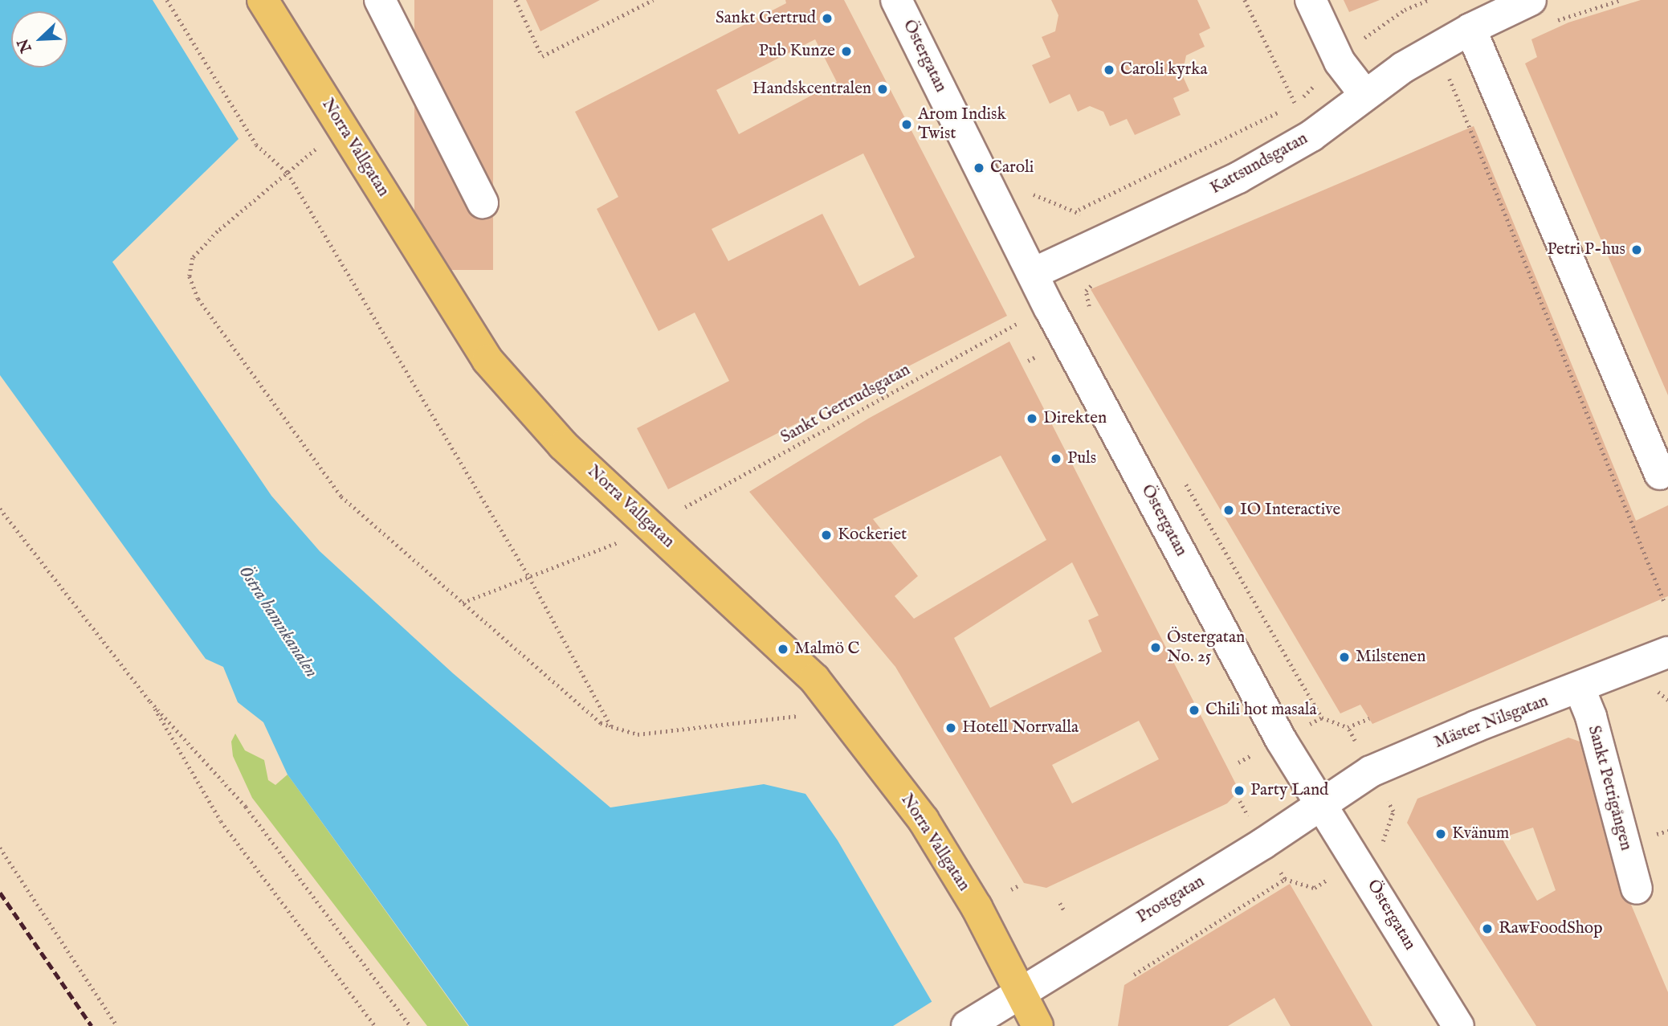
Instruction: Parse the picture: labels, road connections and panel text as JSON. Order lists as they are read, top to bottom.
{
  "streets": {
    "main road": ["Norra Vallgatan"],
    "street": [
      "Östergatan",
      "Kattsundsgatan",
      "Mäster Nilsgatan",
      "Sankt Petrigången",
      "Prostgatan"
    ],
    "path": ["Sankt Gertrudsgatan"]
  },
  "crossings": [
    ["Östergatan", "Kattsundsgatan"],
    ["Östergatan", "Mäster Nilsgatan"],
    ["Östergatan", "Prostgatan"],
    ["Norra Vallgatan", "Prostgatan"],
    ["Mäster Nilsgatan", "Sankt Petrigången"],
    ["Mäster Nilsgatan", "Prostgatan"]
  ],
  "water": ["Östra hamnkanalen"],
  "places": [
    "Sankt Gertrud",
    "Pub Kunze",
    "Caroli kyrka",
    "Handskcentralen",
    "Arom Indisk Twist",
    "Caroli",
    "Petri P-hus",
    "Direkten",
    "Puls",
    "IO Interactive",
    "Kockeriet",
    "Östergatan No. 25",
    "Malmö C",
    "Milstenen",
    "Chili hot masala",
    "Hotell Norrvalla",
    "Party Land",
    "Kvänum",
    "RawFoodShop"
  ],
  "north": "bottom left"
}
